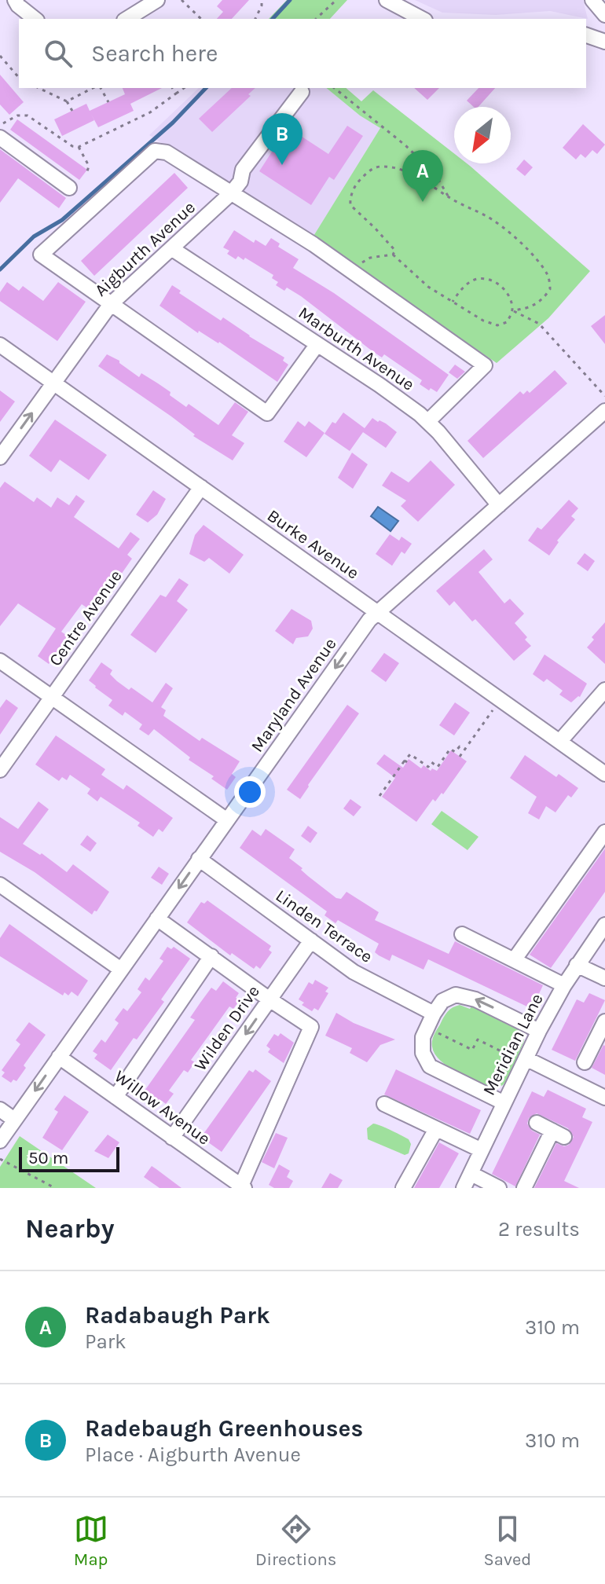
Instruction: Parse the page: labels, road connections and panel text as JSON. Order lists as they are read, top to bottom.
{
  "streets": {
    "street": [
      "Aigburth Avenue",
      "Marburth Avenue",
      "Burke Avenue",
      "Centre Avenue",
      "Maryland Avenue",
      "Linden Terrace",
      "Wilden Drive",
      "Meridian Lane",
      "Willow Avenue"
    ]
  },
  "crossings": [
    ["Aigburth Avenue", "Marburth Avenue"],
    ["Aigburth Avenue", "Burke Avenue"],
    ["Marburth Avenue", "Maryland Avenue"],
    ["Burke Avenue", "Centre Avenue"],
    ["Burke Avenue", "Maryland Avenue"],
    ["Maryland Avenue", "Linden Terrace"],
    ["Maryland Avenue", "Willow Avenue"],
    ["Linden Terrace", "Wilden Drive"],
    ["Wilden Drive", "Willow Avenue"]
  ],
  "one_way": ["Maryland Avenue"],
  "scale_bar": "50 m",
  "north": "bottom left",
  "page": {
    "search": "Search here",
    "pins": ["B", "A"],
    "scale": "50 m",
    "heading": ["Nearby", "2 results"],
    "list": [
      {
        "mark": "A",
        "name": "Radabaugh Park",
        "note": "Park",
        "value": "310 m"
      },
      {
        "mark": "B",
        "name": "Radebaugh Greenhouses",
        "note": "Place · Aigburth Avenue",
        "value": "310 m"
      }
    ],
    "nav": ["Map", "Directions", "Saved"]
  }
}
